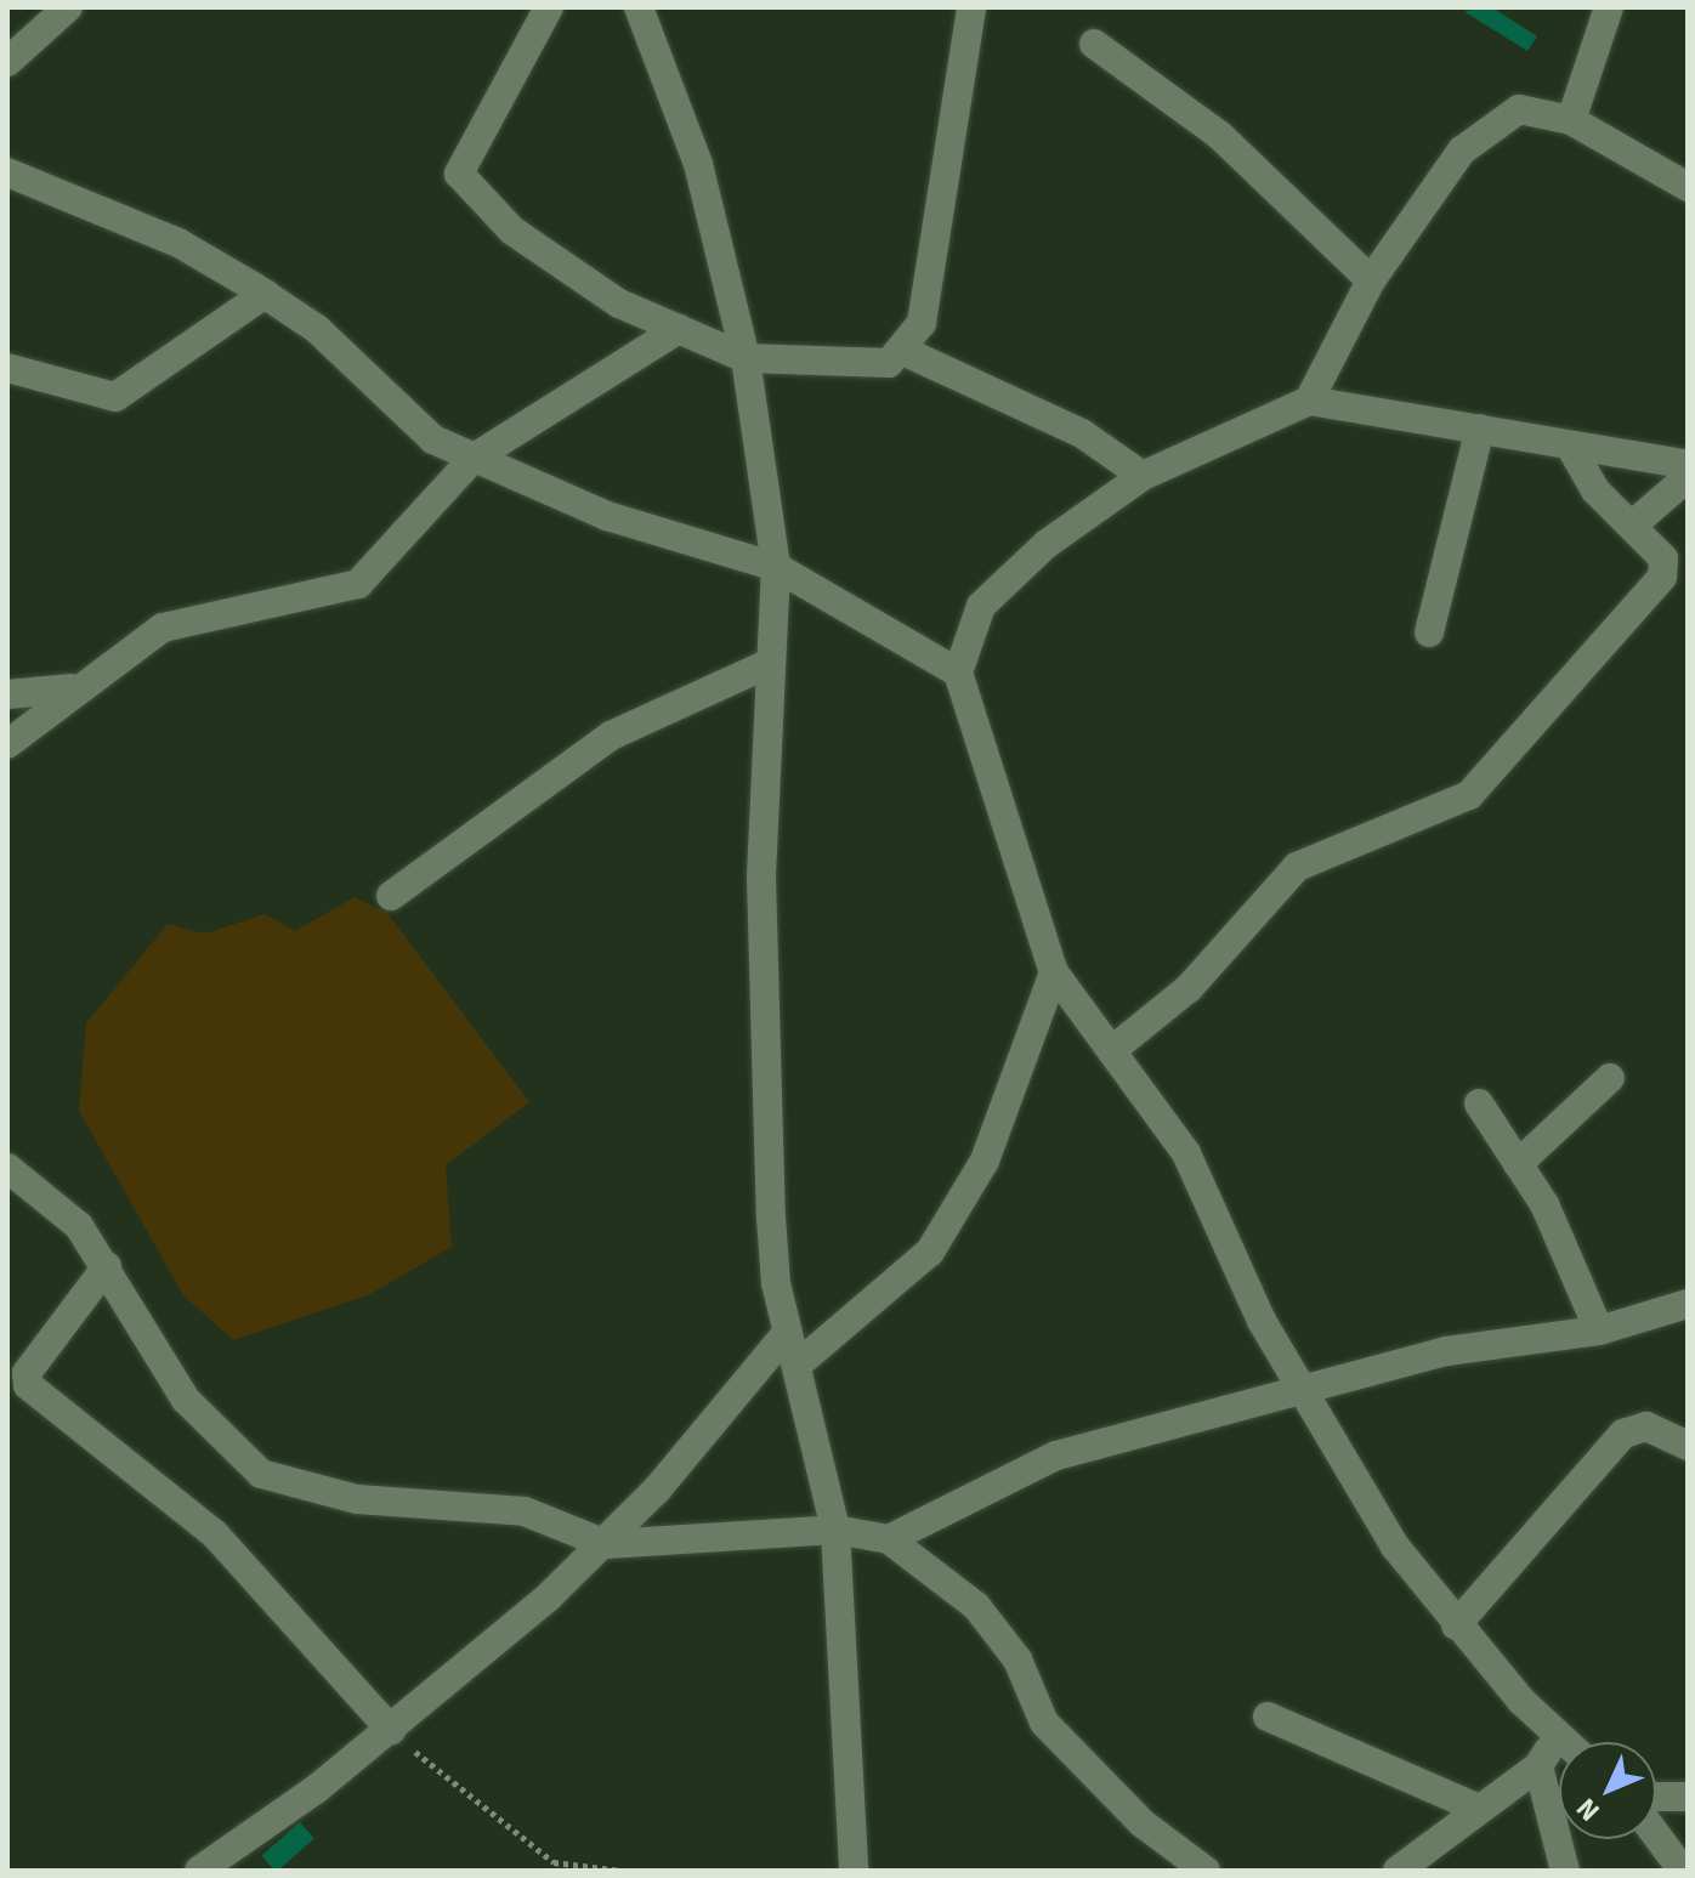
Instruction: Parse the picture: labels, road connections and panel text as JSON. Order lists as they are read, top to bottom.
{
  "north": "bottom left"
}
